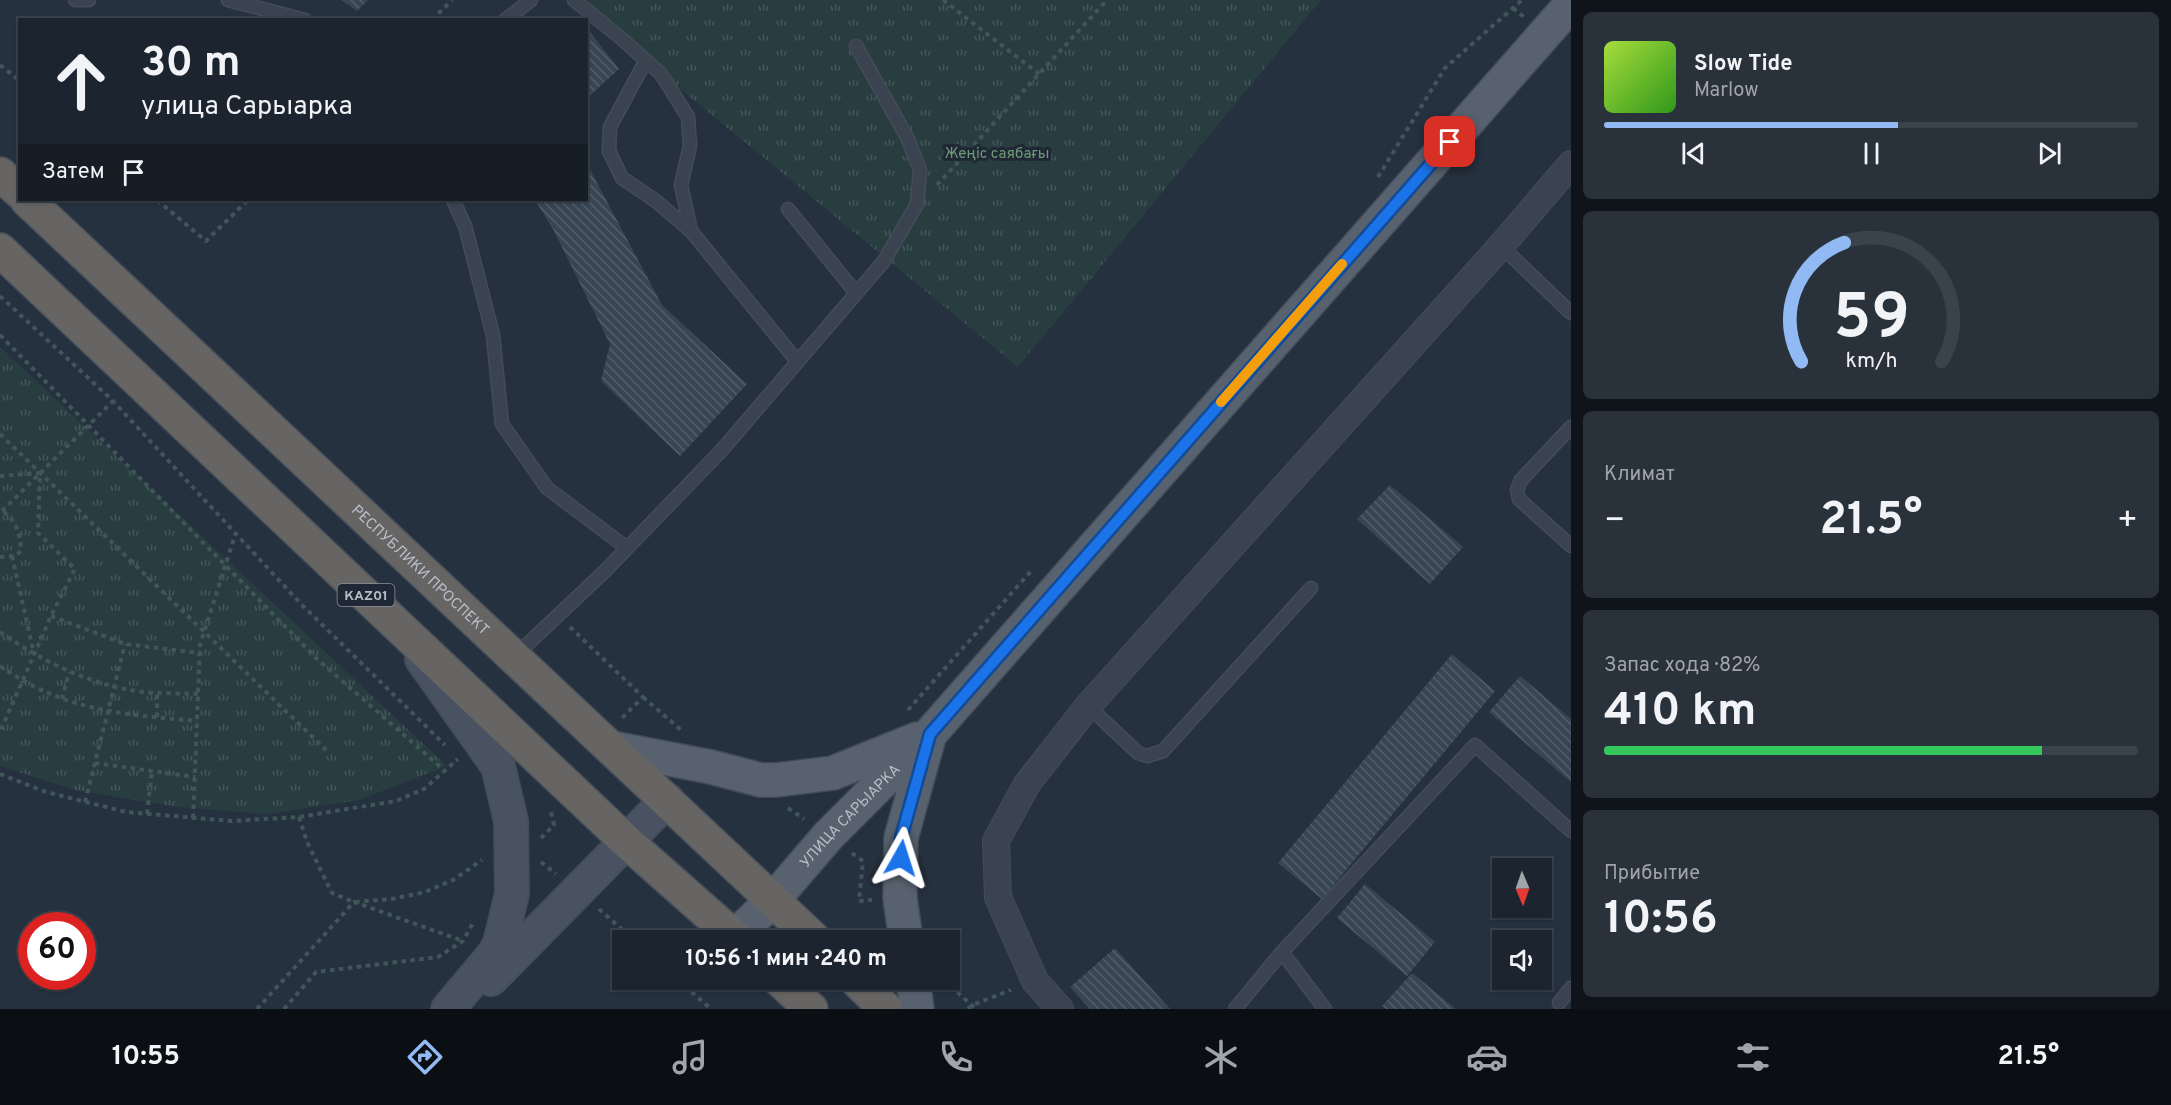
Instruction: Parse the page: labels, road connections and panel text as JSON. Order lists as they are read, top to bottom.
{
  "streets": {
    "highway": ["РЕСПУБЛИКИ ПРОСПЕКТ", "KАZ01"],
    "main road": ["УЛИЦА САРЫАРКА"]
  },
  "crossings": [
    ["РЕСПУБЛИКИ ПРОСПЕКТ", "УЛИЦА САРЫАРКА"]
  ],
  "parks": ["Жеңіс саябағы"],
  "north": "bottom",
  "page": {
    "turn": ["30 m", "улица Сарыарка"],
    "song": ["Slow Tide", "Marlow"],
    "then": "Затем",
    "tile": [
      "Климат",
      ["Запас хода · 82%", "410 km"],
      ["Прибытие", "10:56"]
    ],
    "heat": ["−", "21.5°", "+"],
    "limit": "60",
    "trip": "10:56 · 1 мин · 240 m",
    "tabs": ["10:55", "21.5°"],
    "gauge": ["59", "km/h"]
  }
}
